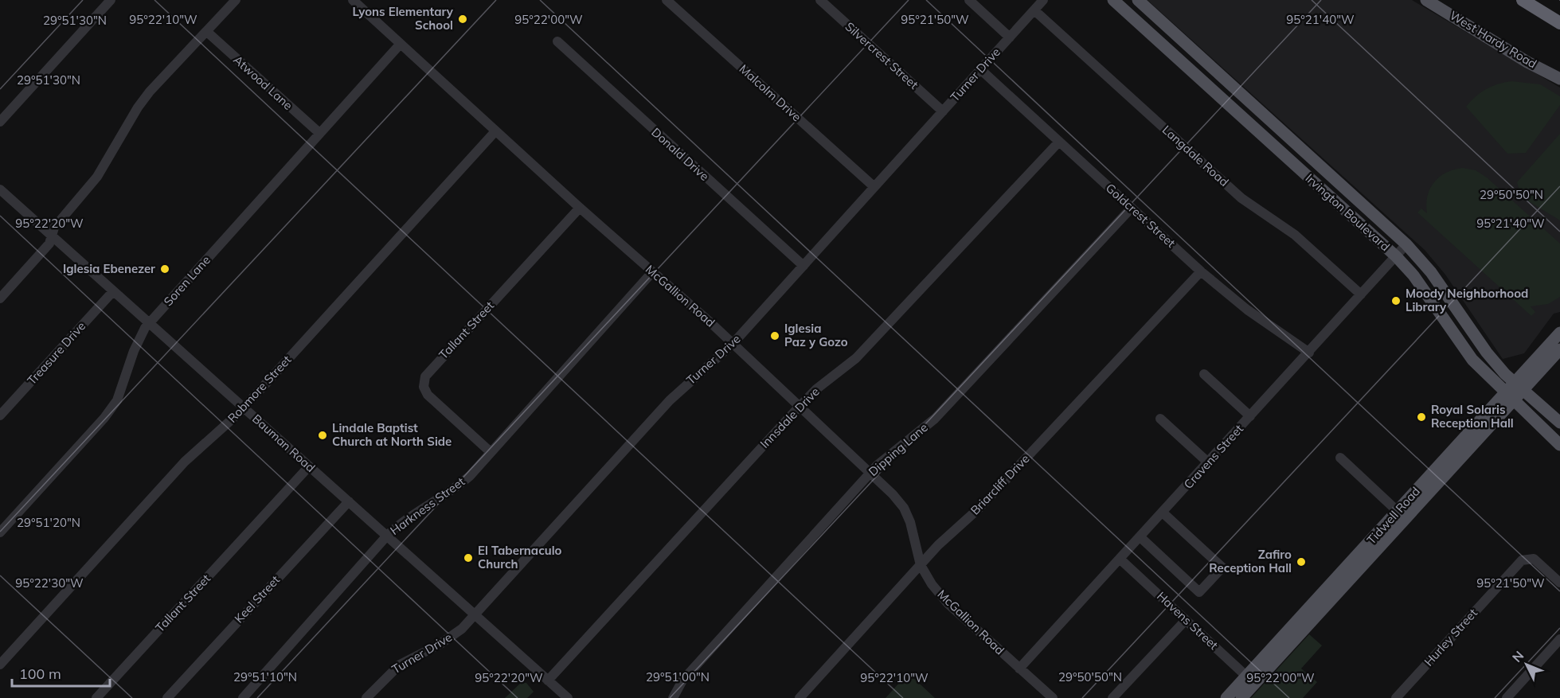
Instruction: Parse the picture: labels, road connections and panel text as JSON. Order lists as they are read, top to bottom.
{
  "streets": {
    "main road": ["West Hardy Road", "Irvington Boulevard", "Tidwell Road"],
    "street": [
      "Silvercrest Street",
      "Turner Drive",
      "Atwood Lane",
      "Malcolm Drive",
      "Donald Drive",
      "Langdale Road",
      "Goldcrest Street",
      "Soren Lane",
      "McGallion Road",
      "Tallant Street",
      "Treasure Drive",
      "Robmore Street",
      "Innsdale Drive",
      "Bauman Road",
      "Dipping Lane",
      "Cravens Street",
      "Briarcliff Drive",
      "Harkness Street",
      "Keel Street",
      "Havens Street",
      "Hurley Street"
    ]
  },
  "crossings": [
    ["Silvercrest Street", "Turner Drive"],
    ["Turner Drive", "Malcolm Drive"],
    ["Turner Drive", "Donald Drive"],
    ["Turner Drive", "Langdale Road"],
    ["Turner Drive", "Goldcrest Street"],
    ["Turner Drive", "McGallion Road"],
    ["Turner Drive", "Bauman Road"],
    ["Atwood Lane", "Soren Lane"],
    ["Langdale Road", "Cravens Street"],
    ["Irvington Boulevard", "Cravens Street"],
    ["Irvington Boulevard", "Tidwell Road"],
    ["Goldcrest Street", "Innsdale Drive"],
    ["Goldcrest Street", "Dipping Lane"],
    ["Goldcrest Street", "Cravens Street"],
    ["Goldcrest Street", "Briarcliff Drive"],
    ["Soren Lane", "McGallion Road"],
    ["Soren Lane", "Bauman Road"],
    ["McGallion Road", "Tallant Street"],
    ["McGallion Road", "Robmore Street"],
    ["McGallion Road", "Innsdale Drive"],
    ["McGallion Road", "Dipping Lane"],
    ["McGallion Road", "Cravens Street"],
    ["McGallion Road", "Briarcliff Drive"],
    ["McGallion Road", "Harkness Street"],
    ["Tallant Street", "Bauman Road"],
    ["Tallant Street", "Harkness Street"],
    ["Treasure Drive", "Bauman Road"],
    ["Robmore Street", "Bauman Road"],
    ["Innsdale Drive", "Bauman Road"],
    ["Bauman Road", "Harkness Street"],
    ["Bauman Road", "Keel Street"],
    ["Cravens Street", "Havens Street"],
    ["Tidwell Road", "Havens Street"]
  ],
  "places": [
    "Lyons Elementary School",
    "Iglesia Ebenezer",
    "Moody Neighborhood Library",
    "Iglesia Paz y Gozo",
    "Royal Solaris Reception Hall",
    "Lindale Baptist Church at North Side",
    "El Tabernaculo Church",
    "Zafiro Reception Hall"
  ],
  "scale_bar": "100 m",
  "north": "top left",
  "coordinates": [
    "95°22'10\"W",
    "95°22'00\"W",
    "95°21'50\"W",
    "95°21'40\"W",
    "29°51'30\"N",
    "29°50'50\"N",
    "95°22'20\"W",
    "29°51'20\"N",
    "95°22'30\"W",
    "29°51'10\"N",
    "29°51'00\"N"
  ]
}
